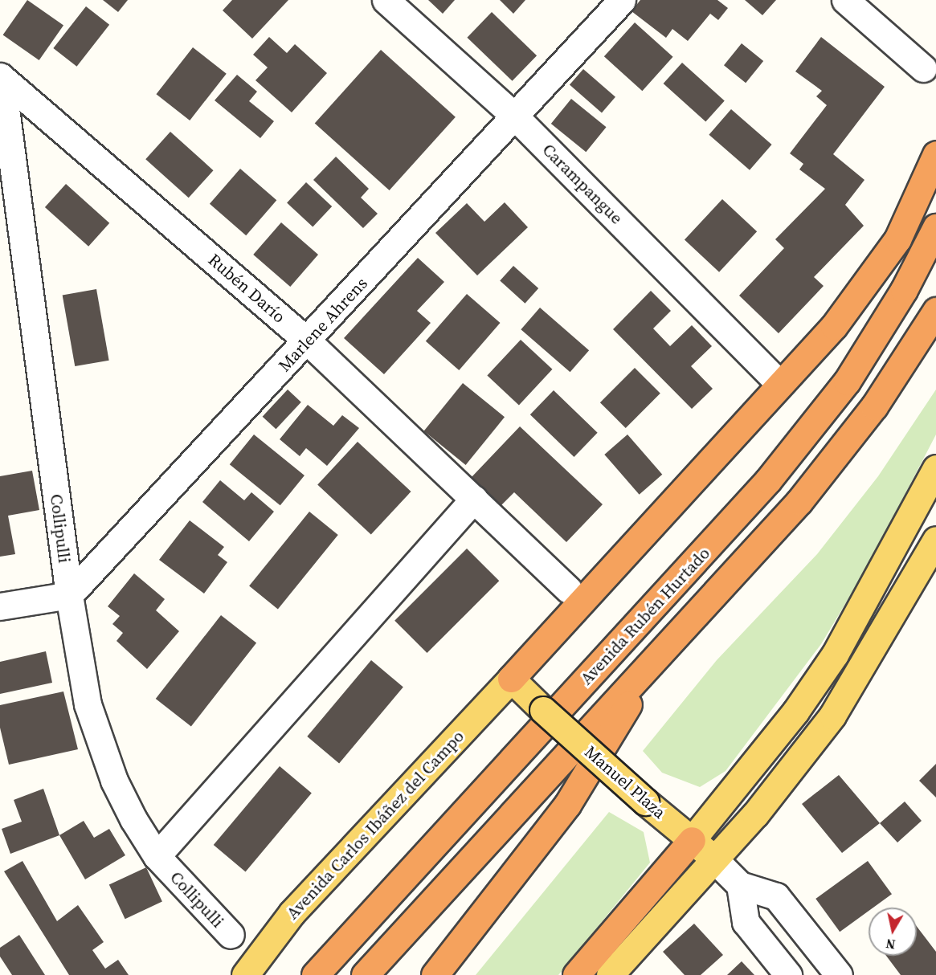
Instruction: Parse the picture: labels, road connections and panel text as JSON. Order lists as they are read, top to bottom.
{
  "streets": {
    "highway": ["Avenida Rubén Hurtado"],
    "main road": ["Manuel Plaza", "Avenida Carlos Ibáñez del Campo"],
    "street": [
      "Carampangue",
      "Rubén Darío",
      "Marlene Ahrens",
      "Collipulli"
    ]
  },
  "crossings": [
    ["Carampangue", "Marlene Ahrens"],
    ["Rubén Darío", "Marlene Ahrens"],
    ["Rubén Darío", "Collipulli"],
    ["Marlene Ahrens", "Collipulli"],
    ["Manuel Plaza", "Avenida Carlos Ibáñez del Campo"]
  ],
  "north": "bottom"
}
